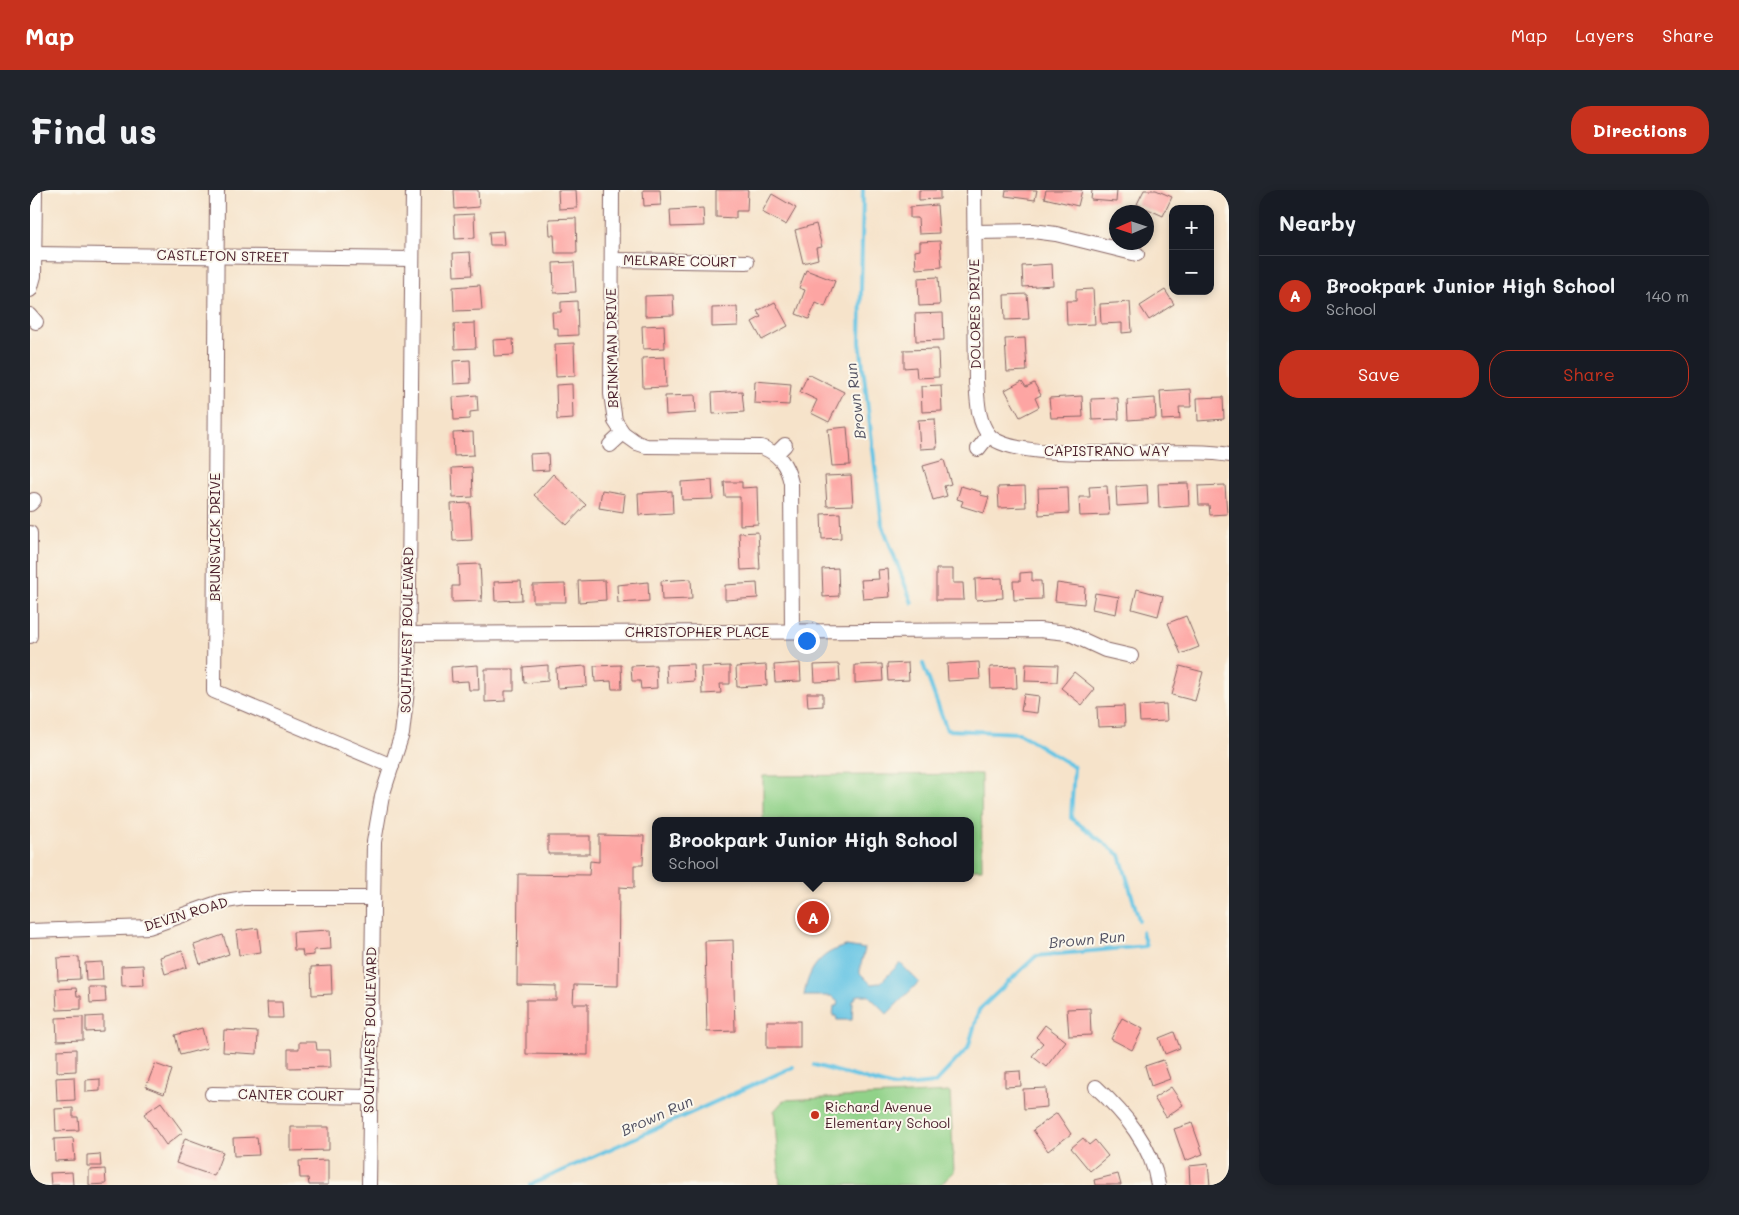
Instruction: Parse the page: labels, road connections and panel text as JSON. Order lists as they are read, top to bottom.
{
  "streets": {
    "street": [
      "CASTLETON STREET",
      "MELRARE COURT",
      "DOLORES DRIVE",
      "BRINKMAN DRIVE",
      "CAPISTRANO WAY",
      "BRUNSWICK DRIVE",
      "SOUTHWEST BOULEVARD",
      "CHRISTOPHER PLACE",
      "DEVIN ROAD",
      "CANTER COURT"
    ]
  },
  "crossings": [
    ["CASTLETON STREET", "BRUNSWICK DRIVE"],
    ["CASTLETON STREET", "SOUTHWEST BOULEVARD"],
    ["MELRARE COURT", "BRINKMAN DRIVE"],
    ["DOLORES DRIVE", "CAPISTRANO WAY"],
    ["BRUNSWICK DRIVE", "SOUTHWEST BOULEVARD"],
    ["SOUTHWEST BOULEVARD", "CHRISTOPHER PLACE"],
    ["SOUTHWEST BOULEVARD", "DEVIN ROAD"],
    ["SOUTHWEST BOULEVARD", "CANTER COURT"]
  ],
  "water": ["Brown Run"],
  "places": ["Richard Avenue Elementary School"],
  "north": "left",
  "page": {
    "header": "Map",
    "nav": ["Map", "Layers", "Share"],
    "buttons": [
      "Directions",
      ["Save", "Share"]
    ],
    "title": "Find us",
    "heading": "Nearby",
    "map_buttons": ["+", "−"],
    "list": [
      {
        "mark": "A",
        "name": "Brookpark Junior High School",
        "note": "School",
        "value": "140 m"
      }
    ],
    "popup": ["Brookpark Junior High School", "School"],
    "pins": "A"
  }
}
